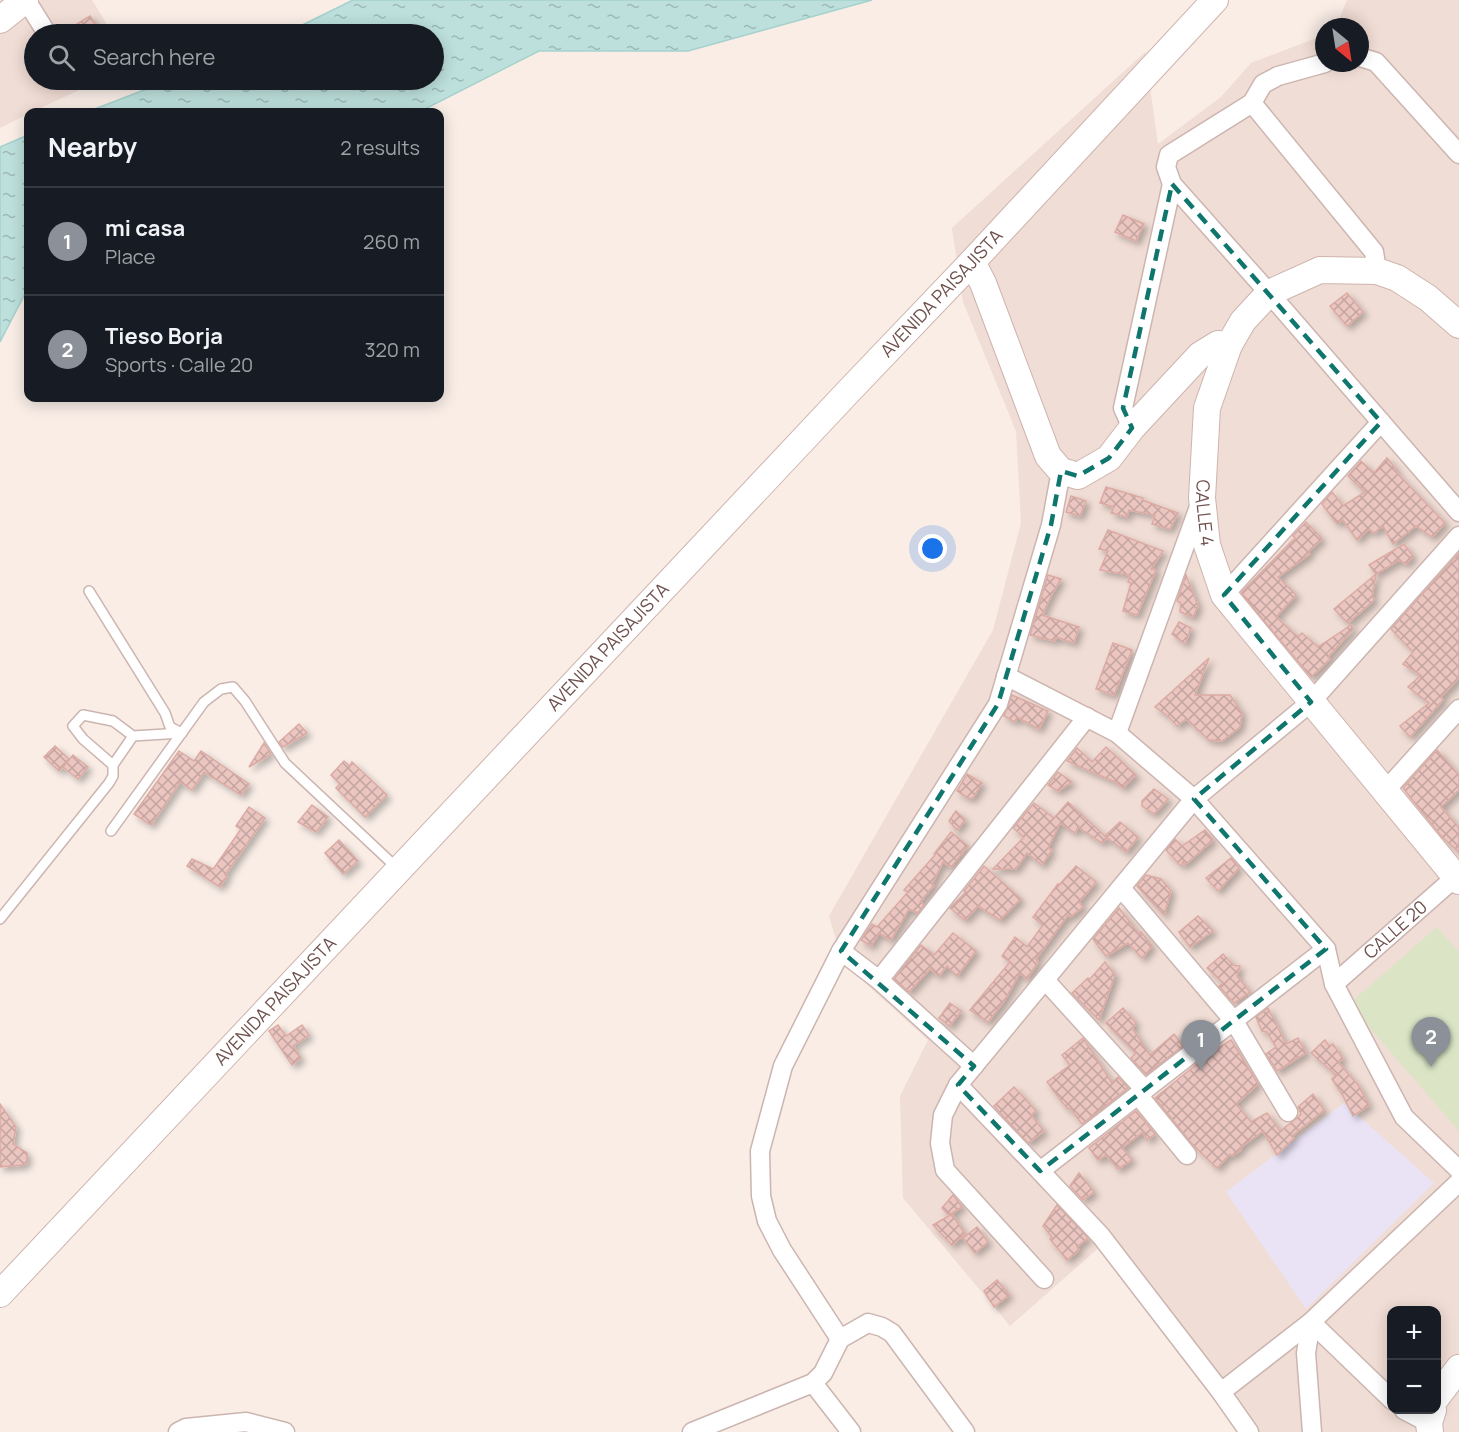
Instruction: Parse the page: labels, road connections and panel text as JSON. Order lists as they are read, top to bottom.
{
  "streets": {
    "main road": ["AVENIDA PAISAJISTA", "CALLE 4"],
    "street": ["CALLE 20"]
  },
  "crossings": [
    ["CALLE 4", "CALLE 20"]
  ],
  "north": "bottom right",
  "page": {
    "search": "Search here",
    "heading": ["Nearby", "2 results"],
    "list": [
      {
        "mark": "1",
        "name": "mi casa",
        "note": "Place",
        "value": "260 m"
      },
      {
        "mark": "2",
        "name": "Tieso Borja",
        "note": "Sports · Calle 20",
        "value": "320 m"
      }
    ],
    "pins": ["2", "1"],
    "map_buttons": ["+", "−"]
  }
}
